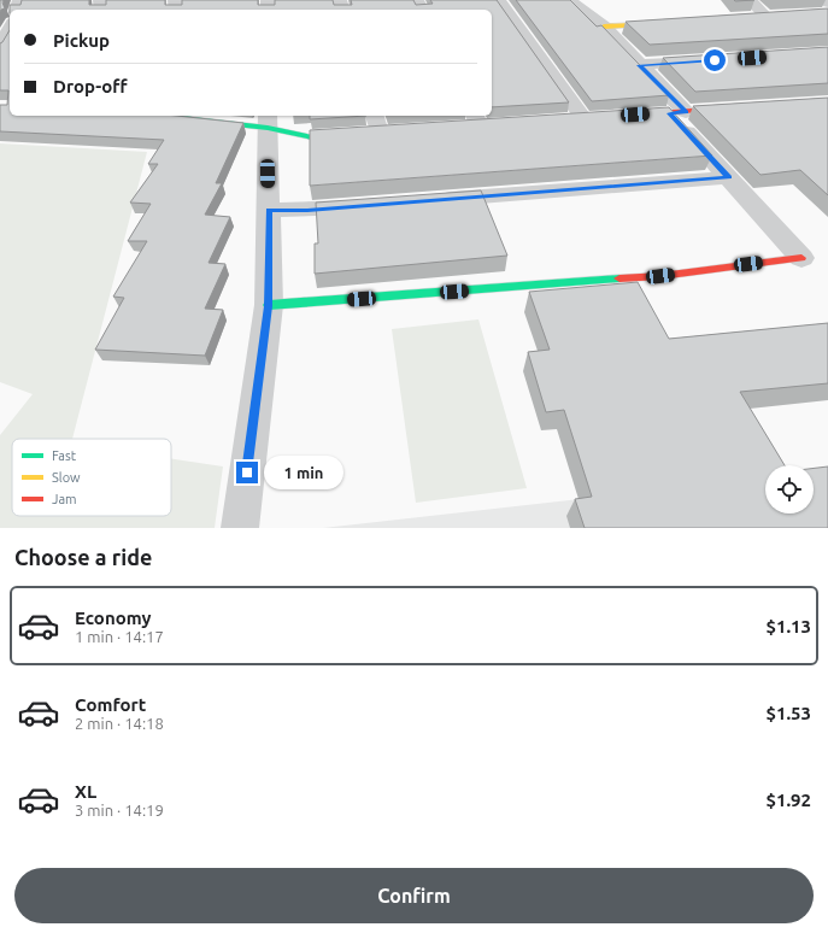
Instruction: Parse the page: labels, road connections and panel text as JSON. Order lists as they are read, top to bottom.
{
  "legend": ["Fast", "Slow", "Jam"],
  "page": {
    "banner": ["Pickup", "Drop-off"],
    "bubble": "1 min",
    "heading": "Choose a ride",
    "list": [
      {
        "name": "Economy",
        "note": "1 min · 14:17",
        "value": "$1.13"
      },
      {
        "name": "Comfort",
        "note": "2 min · 14:18",
        "value": "$1.53"
      },
      {
        "name": "XL",
        "note": "3 min · 14:19",
        "value": "$1.92"
      }
    ],
    "buttons": "Confirm"
  }
}
